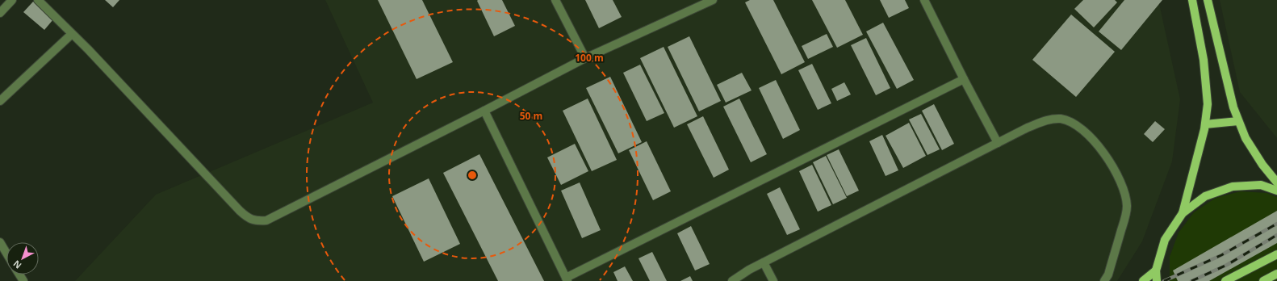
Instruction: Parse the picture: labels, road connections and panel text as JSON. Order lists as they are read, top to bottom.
{
  "north": "bottom left",
  "rings": ["100 m", "50 m"]
}
